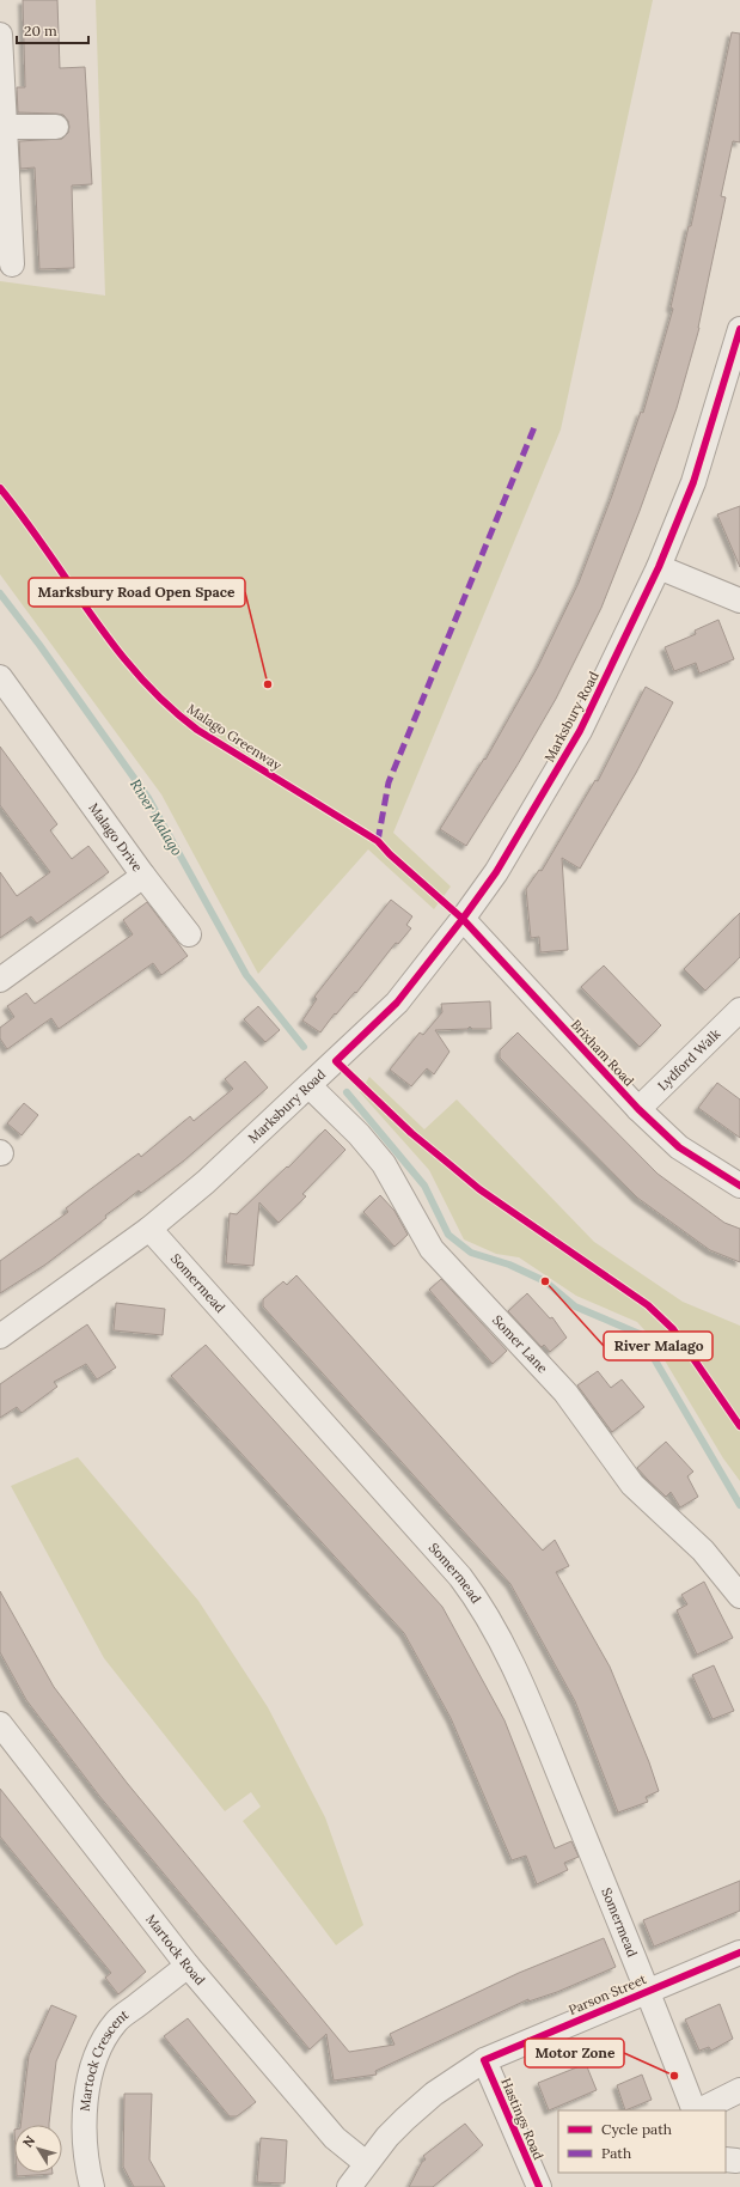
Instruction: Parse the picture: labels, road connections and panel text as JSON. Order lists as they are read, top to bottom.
{
  "streets": {
    "street": [
      "Marksbury Road",
      "Malago Drive",
      "Brixham Road",
      "Lydford Walk",
      "Somermead",
      "Somer Lane",
      "Martock Road",
      "Parson Street",
      "Martock Crescent",
      "Hastings Road"
    ],
    "cycle path": ["Malago Greenway"]
  },
  "crossings": [
    ["Marksbury Road", "Brixham Road"],
    ["Marksbury Road", "Somermead"],
    ["Marksbury Road", "Somer Lane"],
    ["Brixham Road", "Lydford Walk"],
    ["Somermead", "Parson Street"],
    ["Martock Road", "Parson Street"],
    ["Martock Road", "Martock Crescent"],
    ["Parson Street", "Hastings Road"]
  ],
  "water": ["River Malago"],
  "places": ["Marksbury Road Open Space", "River Malago", "Motor Zone"],
  "legend": ["Cycle path", "Path"],
  "scale_bar": "20 m",
  "north": "top left"
}
